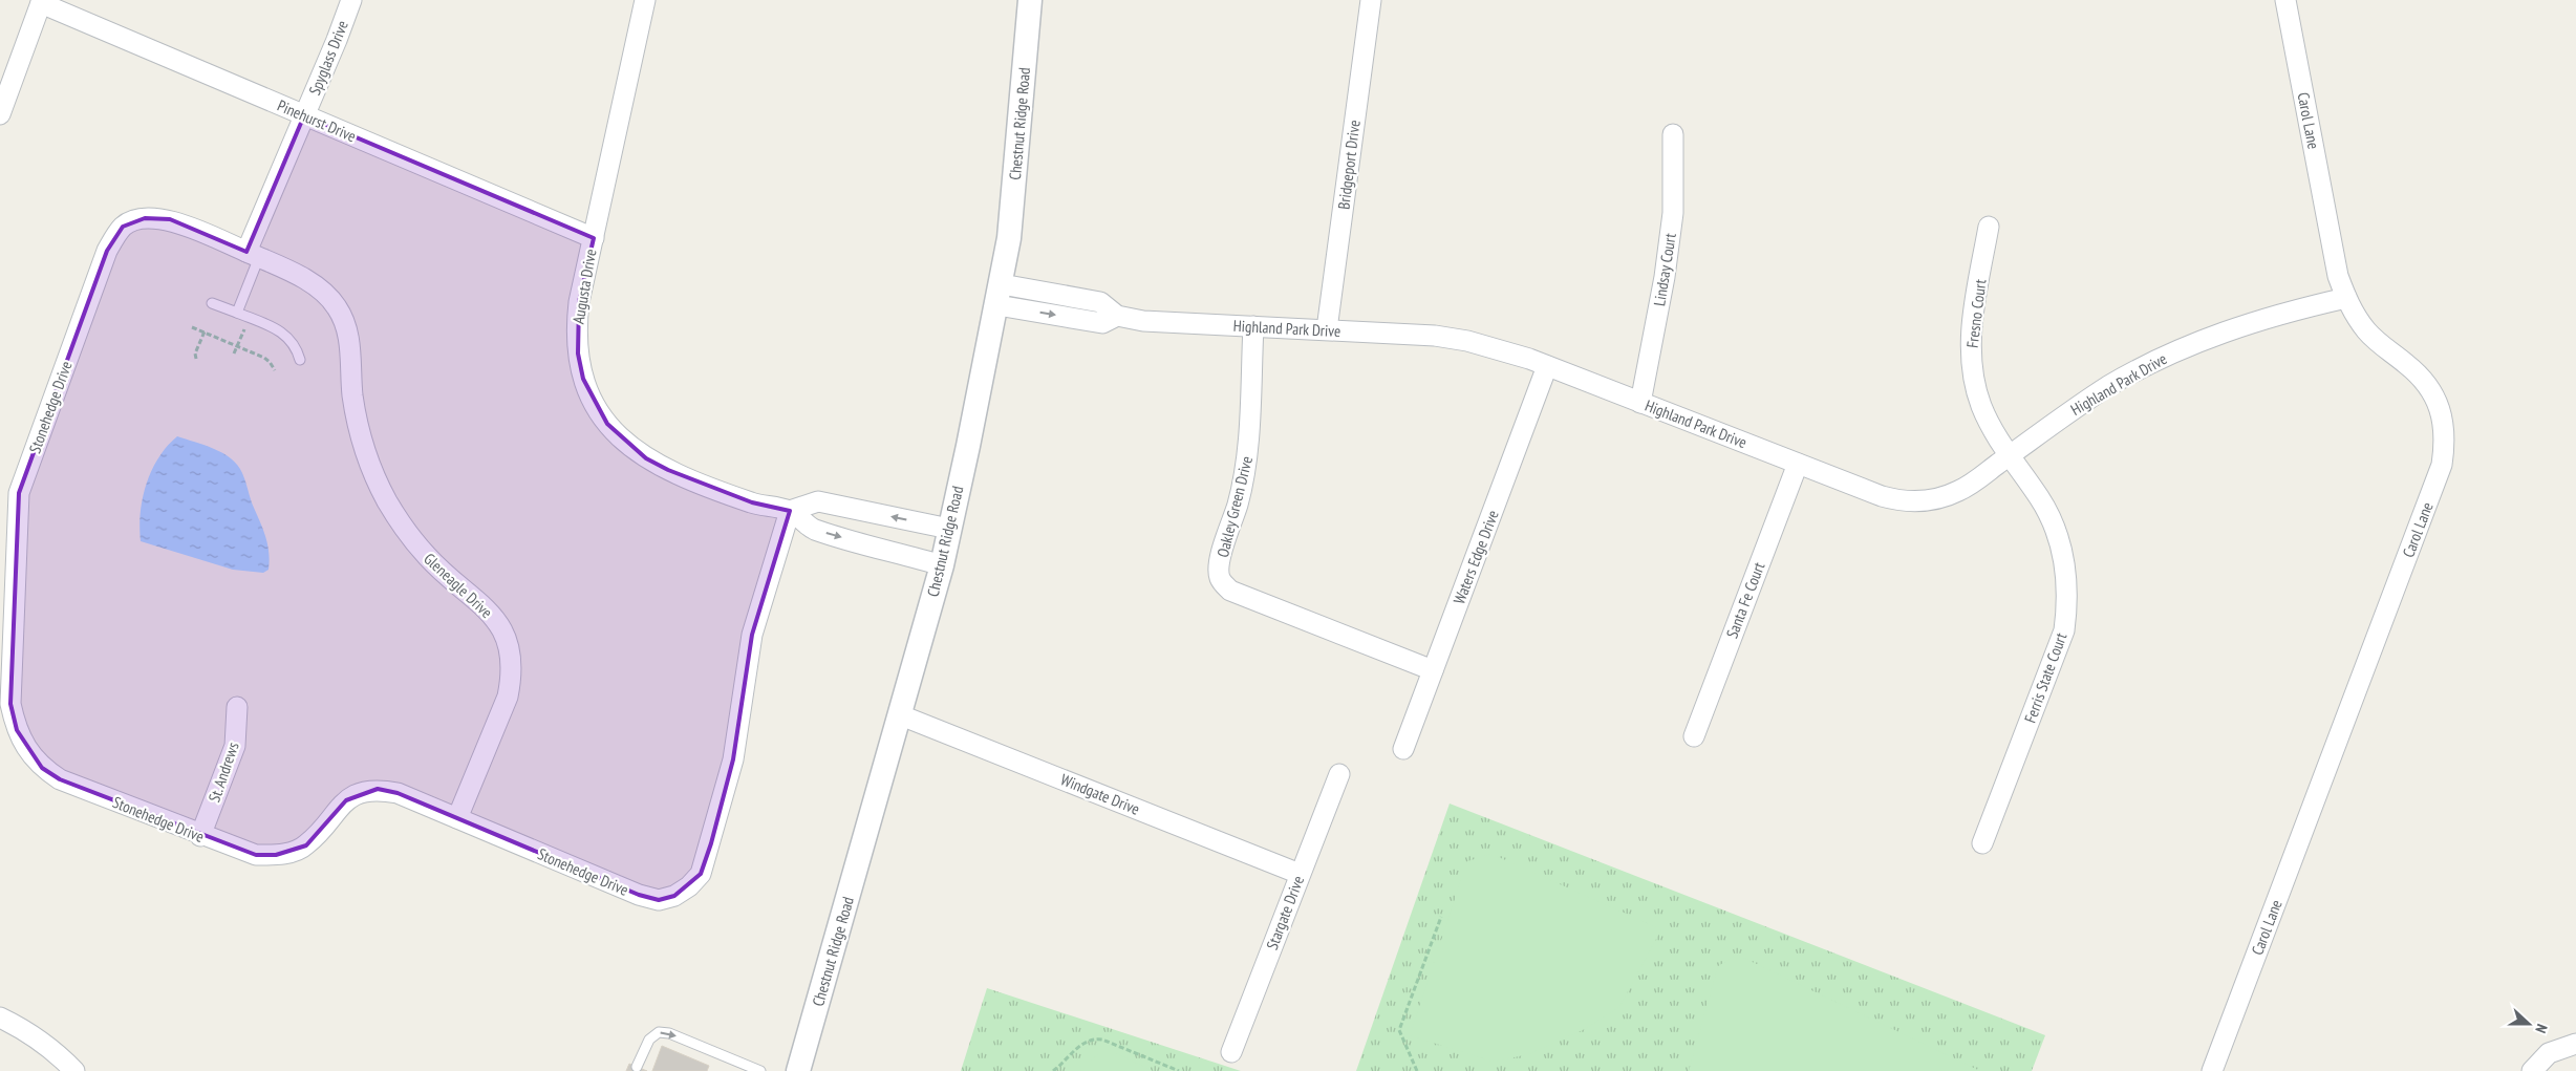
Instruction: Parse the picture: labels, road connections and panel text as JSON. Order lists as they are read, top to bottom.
{
  "streets": {
    "street": [
      "Spyglass Drive",
      "Pinehurst Drive",
      "Carol Lane",
      "Chestnut Ridge Road",
      "Bridgeport Drive",
      "Lindsay Court",
      "Augusta Drive",
      "Fresno Court",
      "Highland Park Drive",
      "Stonehedge Drive",
      "Oakley Green Drive",
      "Waters Edge Drive",
      "Gleneagle Drive",
      "Santa Fe Court",
      "Ferris State Court",
      "St. Andrews",
      "Windgate Drive",
      "Stargate Drive"
    ]
  },
  "crossings": [
    ["Spyglass Drive", "Pinehurst Drive"],
    ["Pinehurst Drive", "Augusta Drive"],
    ["Carol Lane", "Highland Park Drive"],
    ["Chestnut Ridge Road", "Augusta Drive"],
    ["Chestnut Ridge Road", "Highland Park Drive"],
    ["Chestnut Ridge Road", "Windgate Drive"],
    ["Bridgeport Drive", "Highland Park Drive"],
    ["Lindsay Court", "Highland Park Drive"],
    ["Augusta Drive", "Stonehedge Drive"],
    ["Fresno Court", "Highland Park Drive"],
    ["Fresno Court", "Ferris State Court"],
    ["Highland Park Drive", "Oakley Green Drive"],
    ["Highland Park Drive", "Waters Edge Drive"],
    ["Highland Park Drive", "Santa Fe Court"],
    ["Highland Park Drive", "Ferris State Court"],
    ["Stonehedge Drive", "Gleneagle Drive"],
    ["Stonehedge Drive", "St. Andrews"],
    ["Oakley Green Drive", "Waters Edge Drive"],
    ["Windgate Drive", "Stargate Drive"]
  ],
  "north": "right"
}
